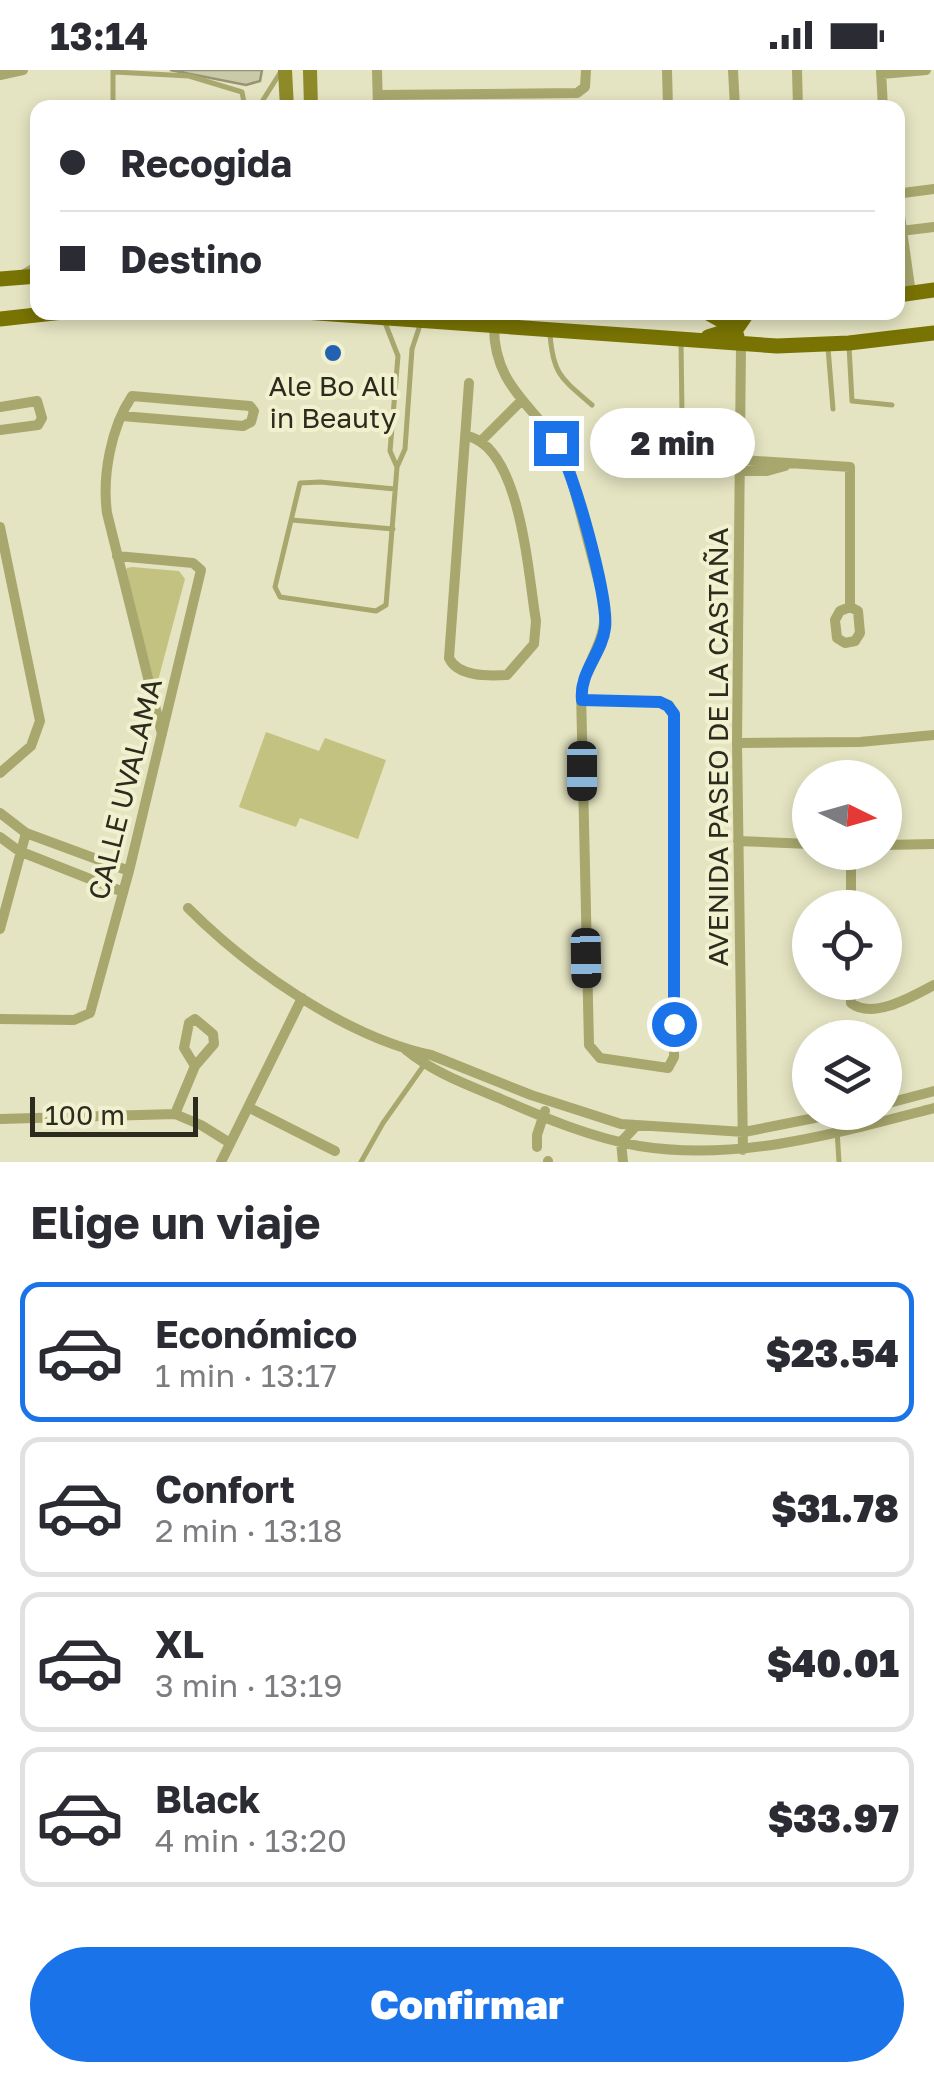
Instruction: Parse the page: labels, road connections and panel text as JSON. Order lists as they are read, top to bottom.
{
  "streets": {
    "street": ["AVENIDA PASEO DE LA CASTAÑA", "CALLE UVALAMA"]
  },
  "places": ["Ale Bo All in Beauty"],
  "scale_bar": "100 m",
  "north": "right",
  "page": {
    "status": "13:14",
    "banner": ["Recogida", "Destino"],
    "bubble": "2 min",
    "scale": "100 m",
    "heading": "Elige un viaje",
    "list": [
      {
        "name": "Económico",
        "note": "1 min · 13:17",
        "value": "$23.54"
      },
      {
        "name": "Confort",
        "note": "2 min · 13:18",
        "value": "$31.78"
      },
      {
        "name": "XL",
        "note": "3 min · 13:19",
        "value": "$40.01"
      },
      {
        "name": "Black",
        "note": "4 min · 13:20",
        "value": "$33.97"
      }
    ],
    "buttons": "Confirmar"
  }
}
